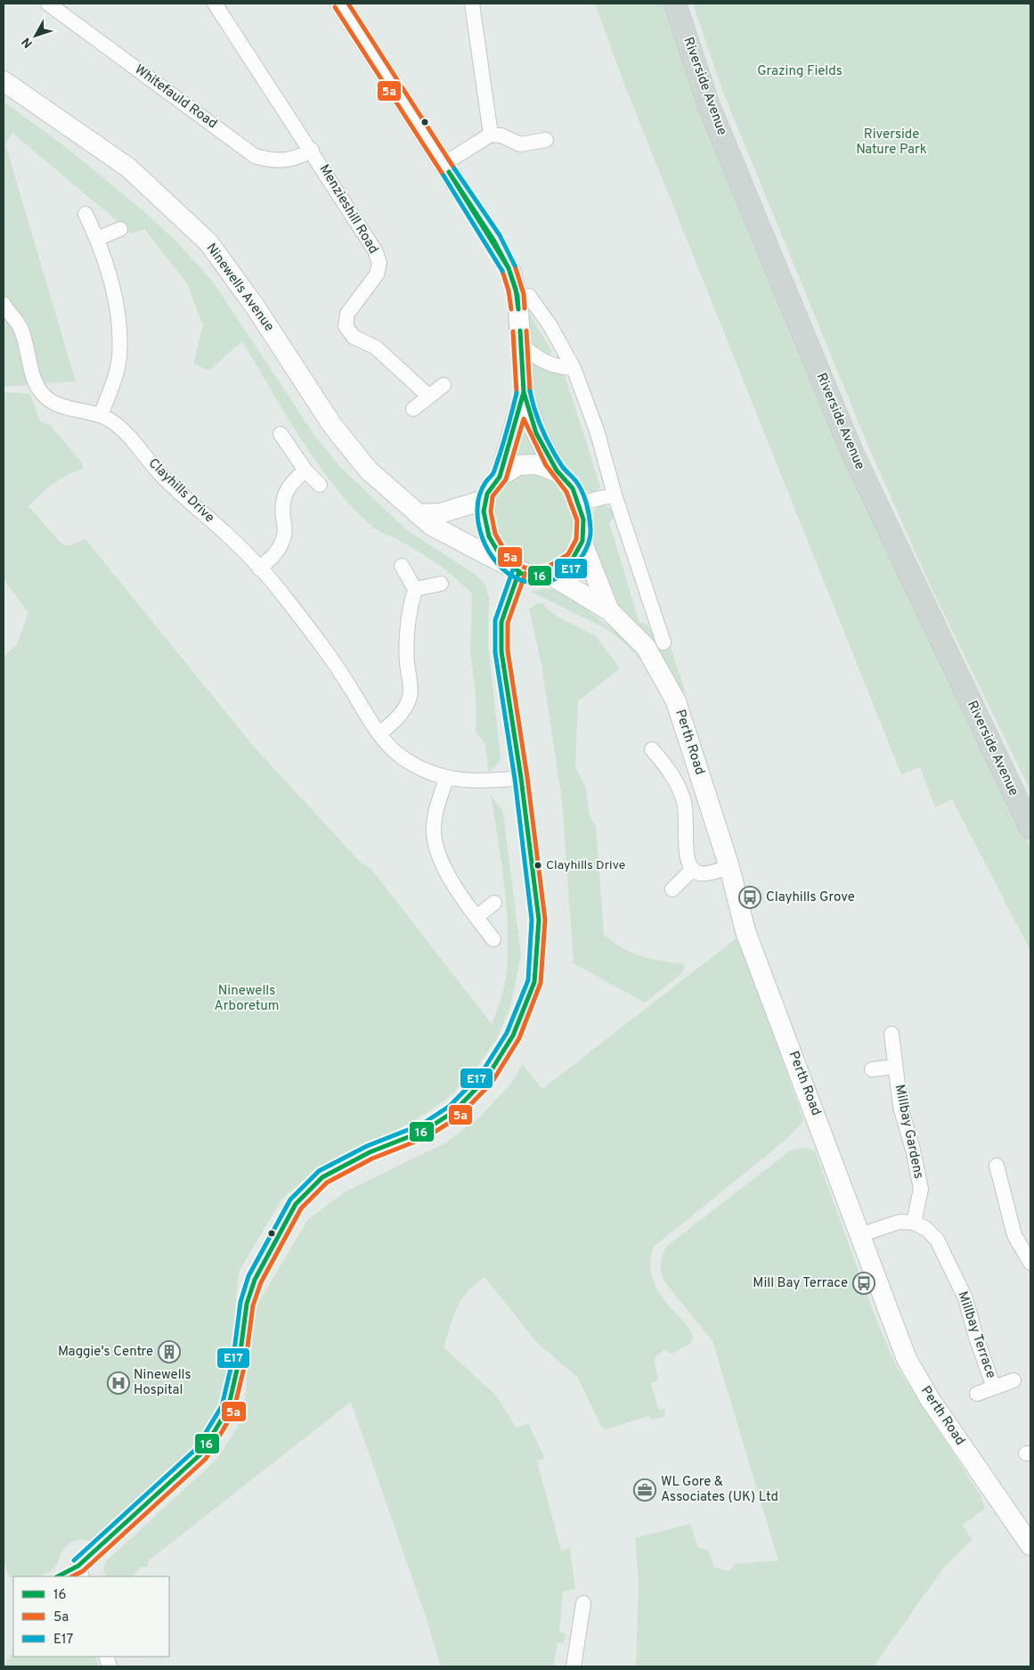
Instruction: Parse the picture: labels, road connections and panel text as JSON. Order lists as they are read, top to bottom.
{
  "streets": {
    "main road": ["Riverside Avenue"],
    "street": [
      "Whitefauld Road",
      "Menzieshill Road",
      "Ninewells Avenue",
      "Clayhills Drive",
      "Perth Road",
      "Millbay Gardens",
      "Millbay Terrace"
    ]
  },
  "crossings": [
    ["Whitefauld Road", "Menzieshill Road"],
    ["Ninewells Avenue", "Perth Road"],
    ["Millbay Gardens", "Millbay Terrace"]
  ],
  "parks": ["Grazing Fields", "Riverside Nature Park", "Ninewells Arboretum"],
  "places": {
    "other": ["Clayhills Drive"],
    "bus stop": ["Clayhills Grove", "Mill Bay Terrace"],
    "building": ["Maggie's Centre"],
    "hospital": ["Ninewells Hospital"],
    "office": ["WL Gore & Associates (UK) Ltd"]
  },
  "lines": ["transit line 5a", "transit line E17", "transit line 16"],
  "legend": ["16", "5a", "E17"],
  "north": "bottom left"
}
